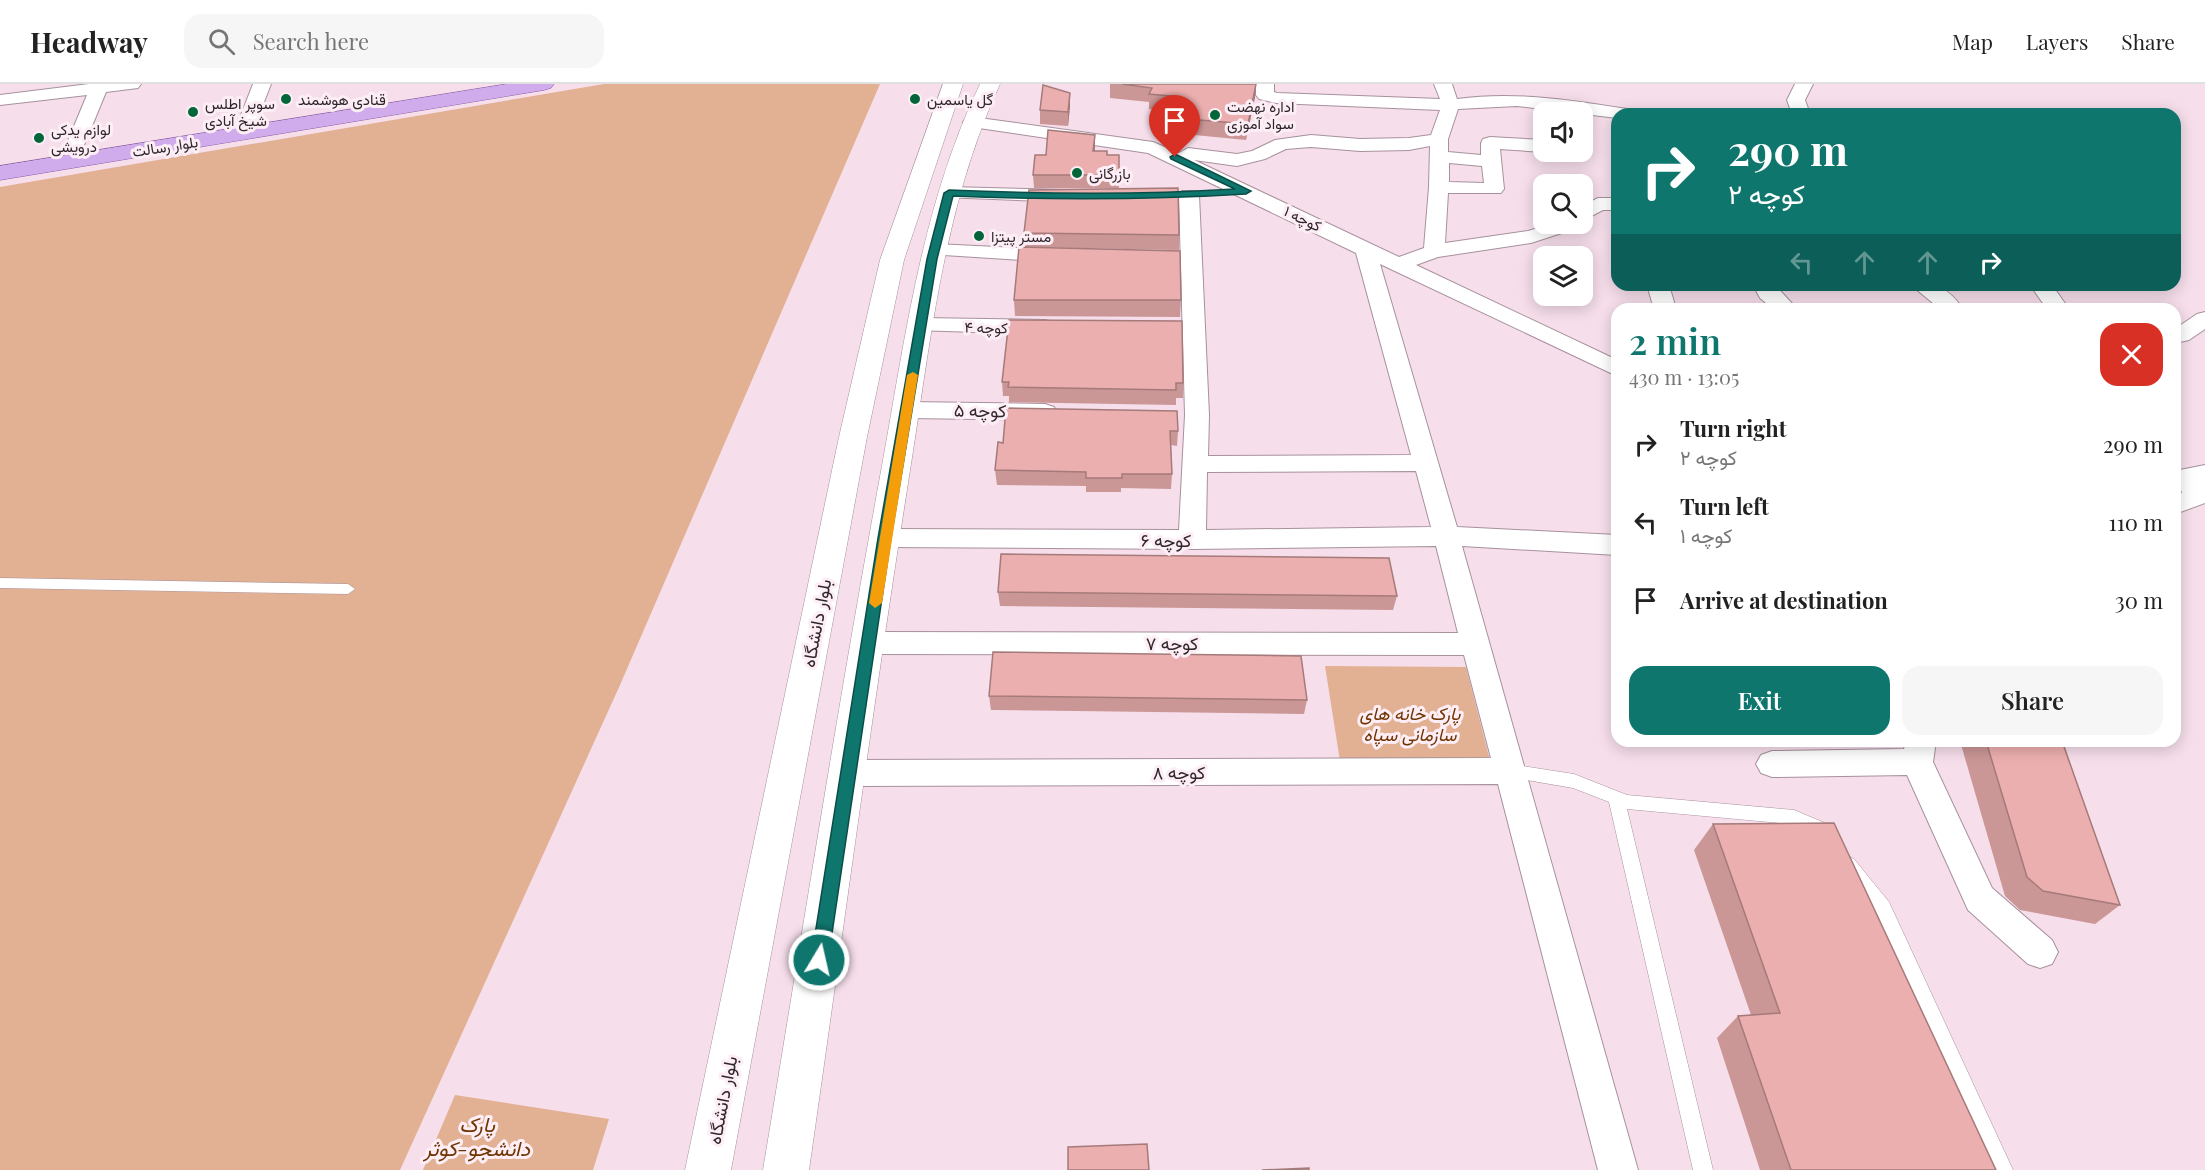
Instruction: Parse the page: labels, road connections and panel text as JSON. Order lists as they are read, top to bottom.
{
  "streets": {
    "main road": ["بلوار رسالت", "بلوار دانشگاه"],
    "street": [
      "کوچه ۱",
      "کوچه ۴",
      "کوچه ۵",
      "کوچه ۶",
      "کوچه ۷",
      "کوچه ۸"
    ]
  },
  "parks": ["پارک خانه های سازمانی سپاه", "پارک دانشجو-کوثر"],
  "places": [
    "قنادی هوشمند",
    "گل یاسمین",
    "سوپر اطلس شیخ آبادی",
    "اداره نهضت سواد آموزی",
    "لوازم یدکی درویشی",
    "بازرگانی",
    "مستر پیتزا"
  ],
  "page": {
    "header": "Headway",
    "search": "Search here",
    "nav": ["Map", "Layers", "Share"],
    "turn": ["290 m", "کوچه ۲"],
    "heading": ["2 min", "430 m · 13:05"],
    "list": [
      {
        "name": "Turn right",
        "note": "کوچه ۲",
        "value": "290 m"
      },
      {
        "name": "Turn left",
        "note": "کوچه ۱",
        "value": "110 m"
      },
      {
        "name": "Arrive at destination",
        "value": "30 m"
      }
    ],
    "buttons": ["Exit", "Share"]
  }
}
